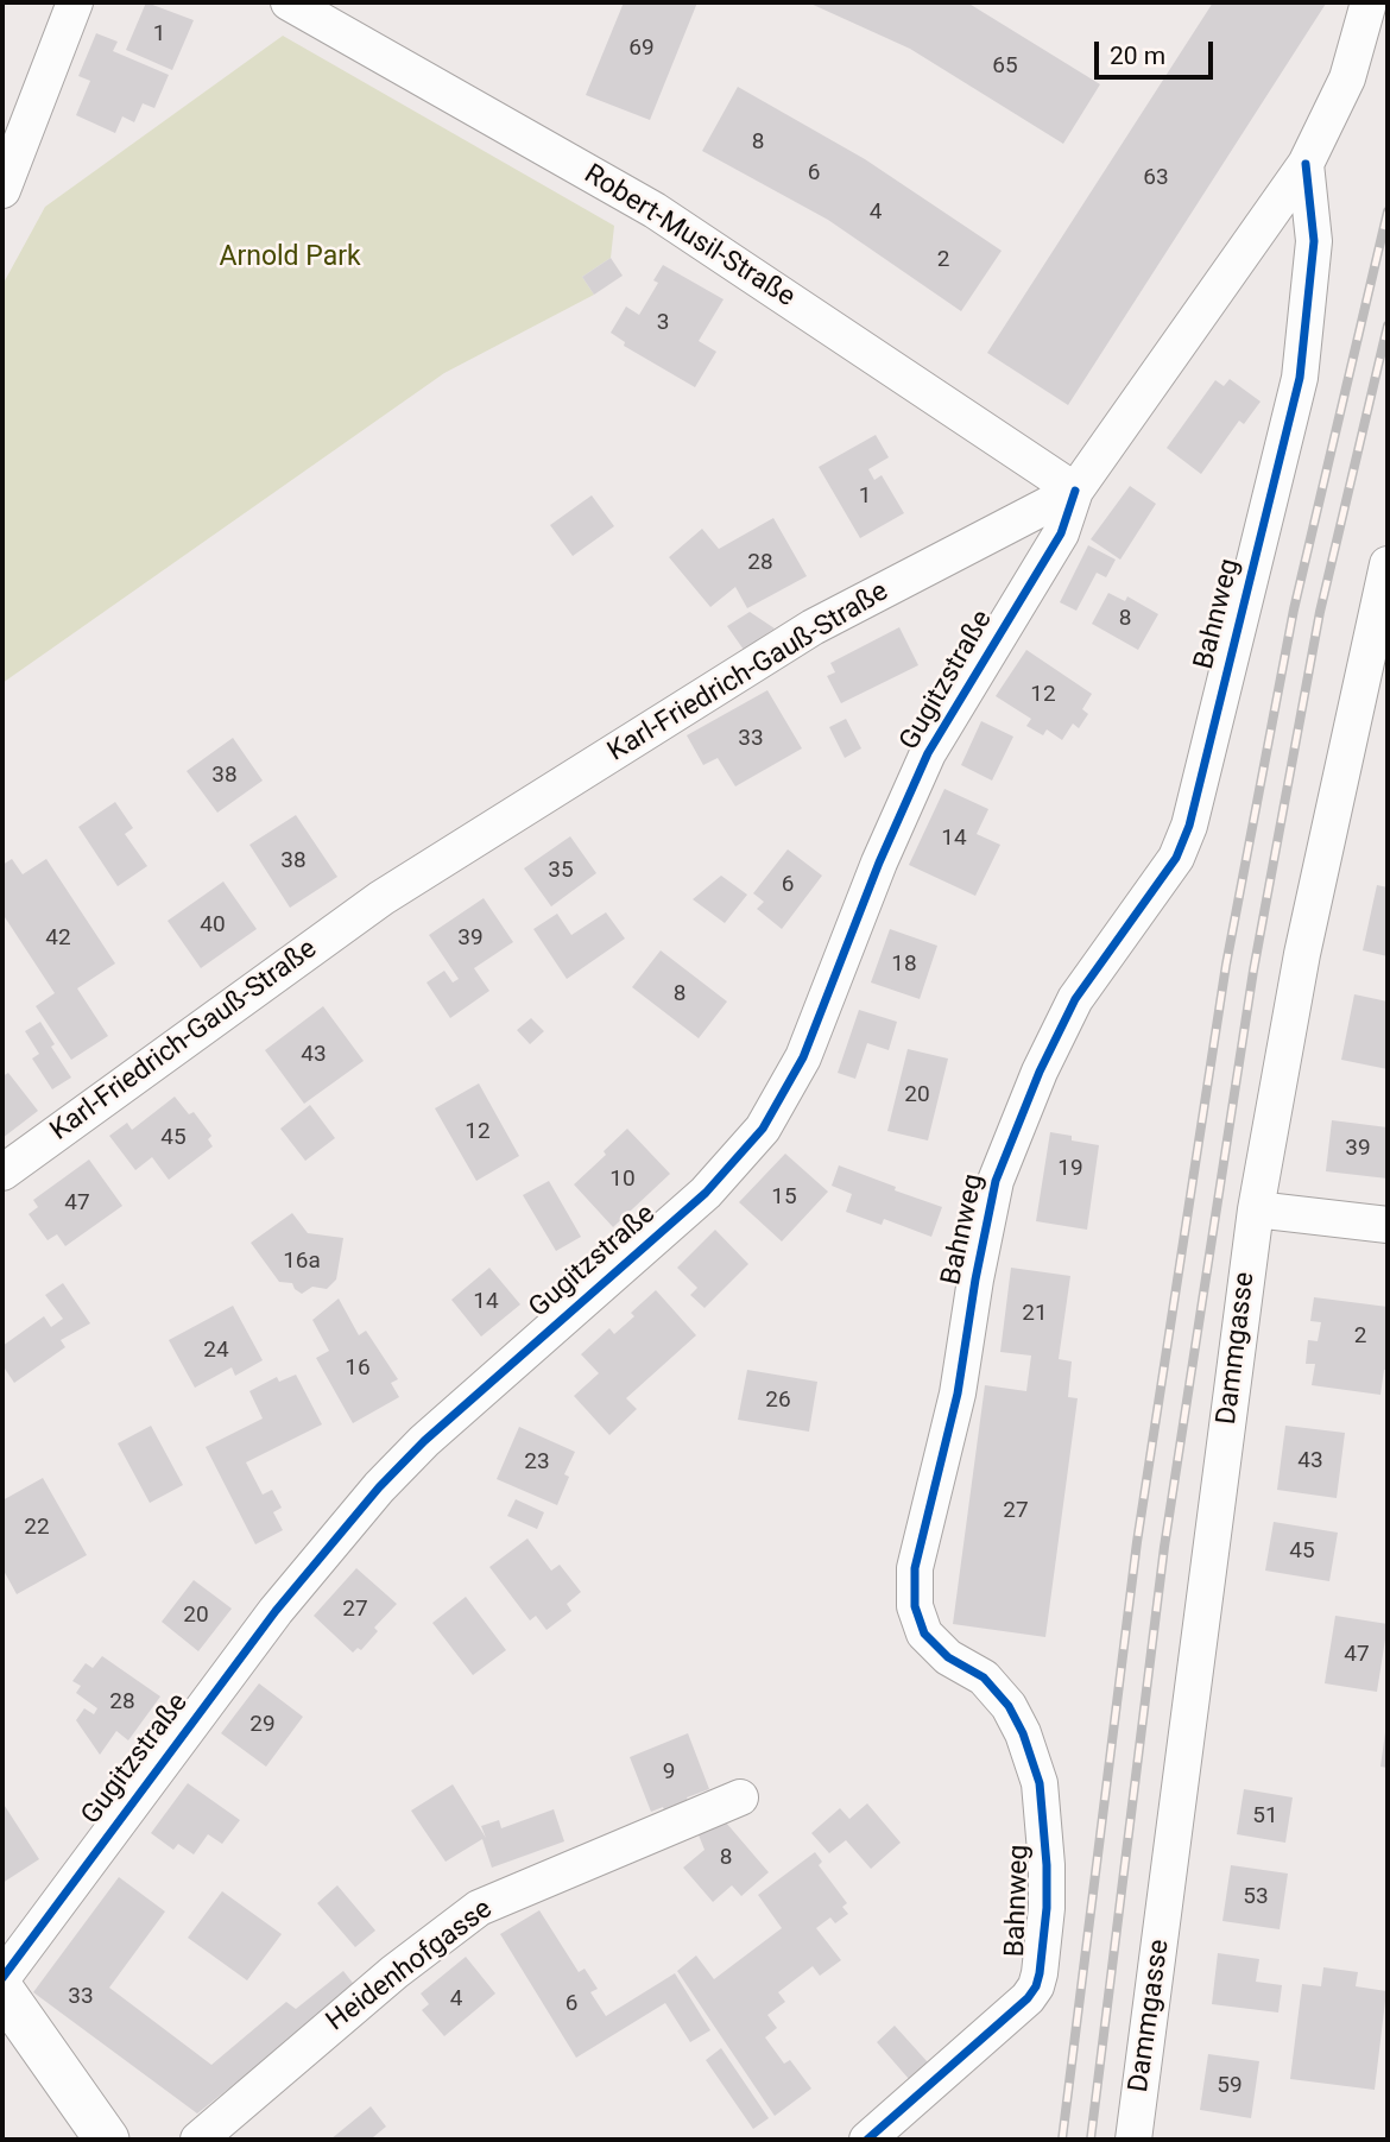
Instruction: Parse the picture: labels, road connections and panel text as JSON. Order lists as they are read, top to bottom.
{
  "streets": {
    "street": [
      "Robert-Musil-Straße",
      "Bahnweg",
      "Karl-Friedrich-Gauß-Straße",
      "Gugitzstraße",
      "Dammgasse",
      "Heidenhofgasse"
    ]
  },
  "crossings": [
    ["Robert-Musil-Straße", "Karl-Friedrich-Gauß-Straße"],
    ["Robert-Musil-Straße", "Gugitzstraße"],
    ["Bahnweg", "Karl-Friedrich-Gauß-Straße"],
    ["Karl-Friedrich-Gauß-Straße", "Gugitzstraße"]
  ],
  "parks": ["Arnold Park"],
  "house_numbers": [
    "1",
    "69",
    "65",
    "8",
    "6",
    "63",
    "4",
    "2",
    "3",
    "1",
    "28",
    "8",
    "12",
    "33",
    "38",
    "14",
    "38",
    "35",
    "6",
    "40",
    "42",
    "39",
    "18",
    "8",
    "43",
    "20",
    "12",
    "45",
    "39",
    "19",
    "10",
    "15",
    "47",
    "16a",
    "14",
    "21",
    "2",
    "24",
    "16",
    "26",
    "43",
    "23",
    "27",
    "22",
    "45",
    "27",
    "20",
    "47",
    "28",
    "29",
    "9",
    "51",
    "8",
    "53",
    "33",
    "4",
    "6",
    "59"
  ],
  "scale_bar": "20 m"
}
